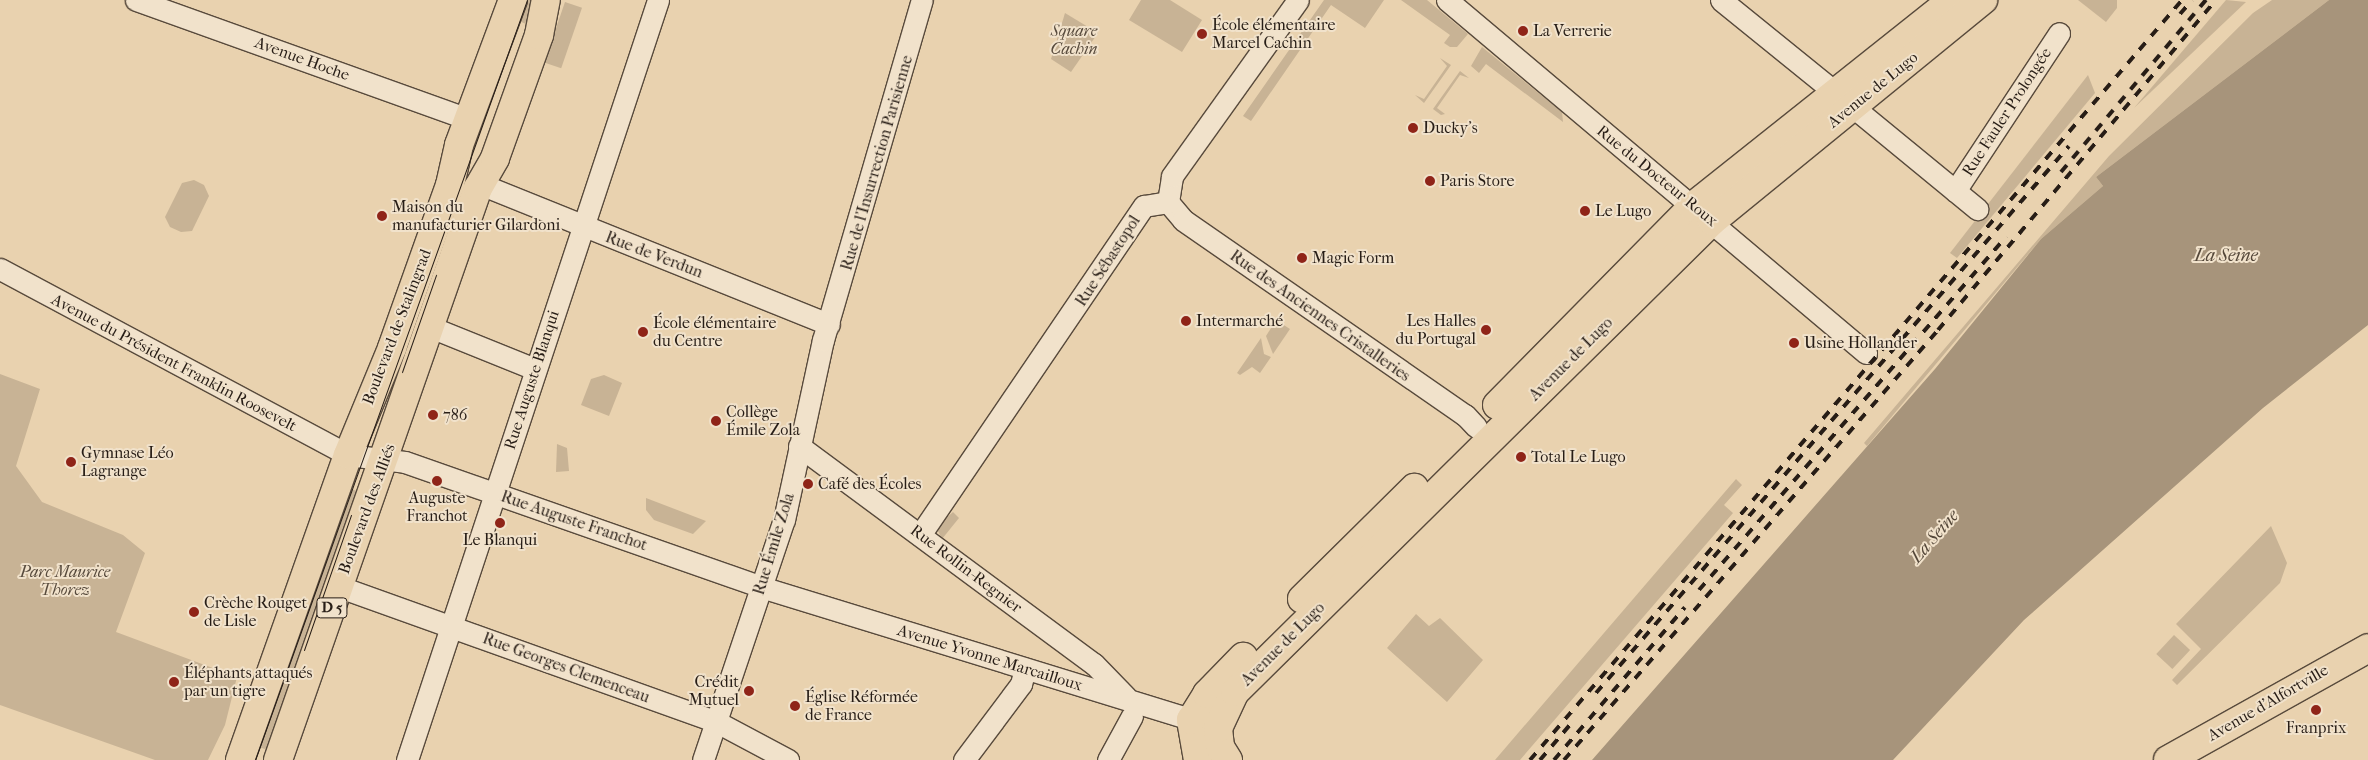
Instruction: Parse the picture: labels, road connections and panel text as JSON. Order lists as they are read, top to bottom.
{
  "streets": {
    "main road": [
      "Avenue de Lugo",
      "Boulevard de Stalingrad",
      "Boulevard des Alliés",
      "D 5",
      "Avenue d'Alfortville"
    ],
    "street": [
      "Avenue Hoche",
      "Rue Fauler Prolongée",
      "Rue de l'Insurrection Parisienne",
      "Rue du Docteur Roux",
      "Rue de Verdun",
      "Rue Sébastopol",
      "Rue des Anciennes Cristalleries",
      "Avenue du Président Franklin Roosevelt",
      "Rue Auguste Blanqui",
      "Rue Auguste Franchot",
      "Rue Émile Zola",
      "Rue Rollin-Regnier",
      "Avenue Yvonne Marcailloux",
      "Rue Georges Clemenceau"
    ]
  },
  "crossings": [
    ["Avenue Hoche", "Boulevard de Stalingrad"],
    ["Avenue de Lugo", "Rue du Docteur Roux"],
    ["Avenue de Lugo", "Rue des Anciennes Cristalleries"],
    ["Avenue de Lugo", "Avenue Yvonne Marcailloux"],
    ["Rue de l'Insurrection Parisienne", "Rue de Verdun"],
    ["Rue de l'Insurrection Parisienne", "Rue Émile Zola"],
    ["Rue de Verdun", "Boulevard de Stalingrad"],
    ["Rue de Verdun", "Rue Auguste Blanqui"],
    ["Rue de Verdun", "Rue Émile Zola"],
    ["Rue Sébastopol", "Rue des Anciennes Cristalleries"],
    ["Rue Sébastopol", "Rue Rollin-Regnier"],
    ["Boulevard de Stalingrad", "Avenue du Président Franklin Roosevelt"],
    ["Boulevard de Stalingrad", "Boulevard des Alliés"],
    ["Boulevard de Stalingrad", "Rue Auguste Franchot"],
    ["Boulevard de Stalingrad", "D 5"],
    ["Avenue du Président Franklin Roosevelt", "Rue Auguste Franchot"],
    ["Avenue du Président Franklin Roosevelt", "D 5"],
    ["Rue Auguste Blanqui", "Rue Auguste Franchot"],
    ["Rue Auguste Blanqui", "Rue Georges Clemenceau"],
    ["Boulevard des Alliés", "Rue Auguste Franchot"],
    ["Boulevard des Alliés", "Rue Georges Clemenceau"],
    ["Rue Auguste Franchot", "Rue Émile Zola"],
    ["Rue Auguste Franchot", "D 5"],
    ["Rue Auguste Franchot", "Avenue Yvonne Marcailloux"],
    ["Rue Émile Zola", "Rue Rollin-Regnier"],
    ["Rue Émile Zola", "Avenue Yvonne Marcailloux"],
    ["Rue Émile Zola", "Rue Georges Clemenceau"],
    ["Rue Rollin-Regnier", "Avenue Yvonne Marcailloux"]
  ],
  "water": ["La Seine"],
  "parks": ["Square Cachin", "Parc Maurice Thorez"],
  "places": [
    "La Verrerie",
    "École élémentaire Marcel Cachin",
    "Ducky's",
    "Paris Store",
    "Le Lugo",
    "Maison du manufacturier Gilardoni",
    "Magic Form",
    "Intermarché",
    "Les Halles du Portugal",
    "École élémentaire du Centre",
    "Usine Hollander",
    "786",
    "Collège Émile Zola",
    "Total Le Lugo",
    "Gymnase Léo Lagrange",
    "Auguste Franchot",
    "Café des Écoles",
    "Le Blanqui",
    "Crèche Rouget de Lisle",
    "Éléphants attaqués par un tigre",
    "Crédit Mutuel",
    "Église Réformée de France",
    "Franprix"
  ]
}
